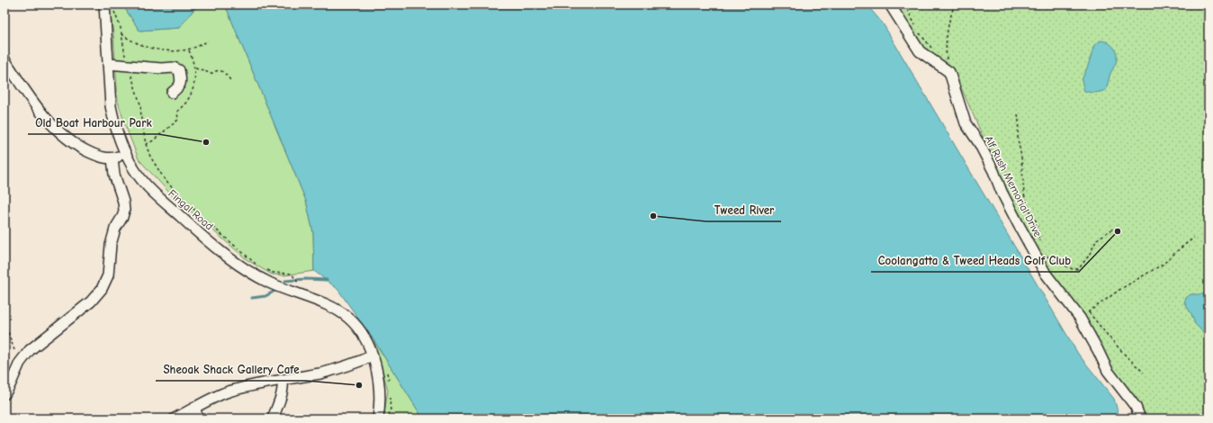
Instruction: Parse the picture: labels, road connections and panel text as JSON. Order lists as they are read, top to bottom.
{
  "streets": {
    "street": ["Alf Rush Memorial Drive", "Fingal Road"]
  },
  "places": [
    "Old Boat Harbour Park",
    "Tweed River",
    "Coolangatta & Tweed Heads Golf Club",
    "Sheoak Shack Gallery Cafe"
  ]
}
